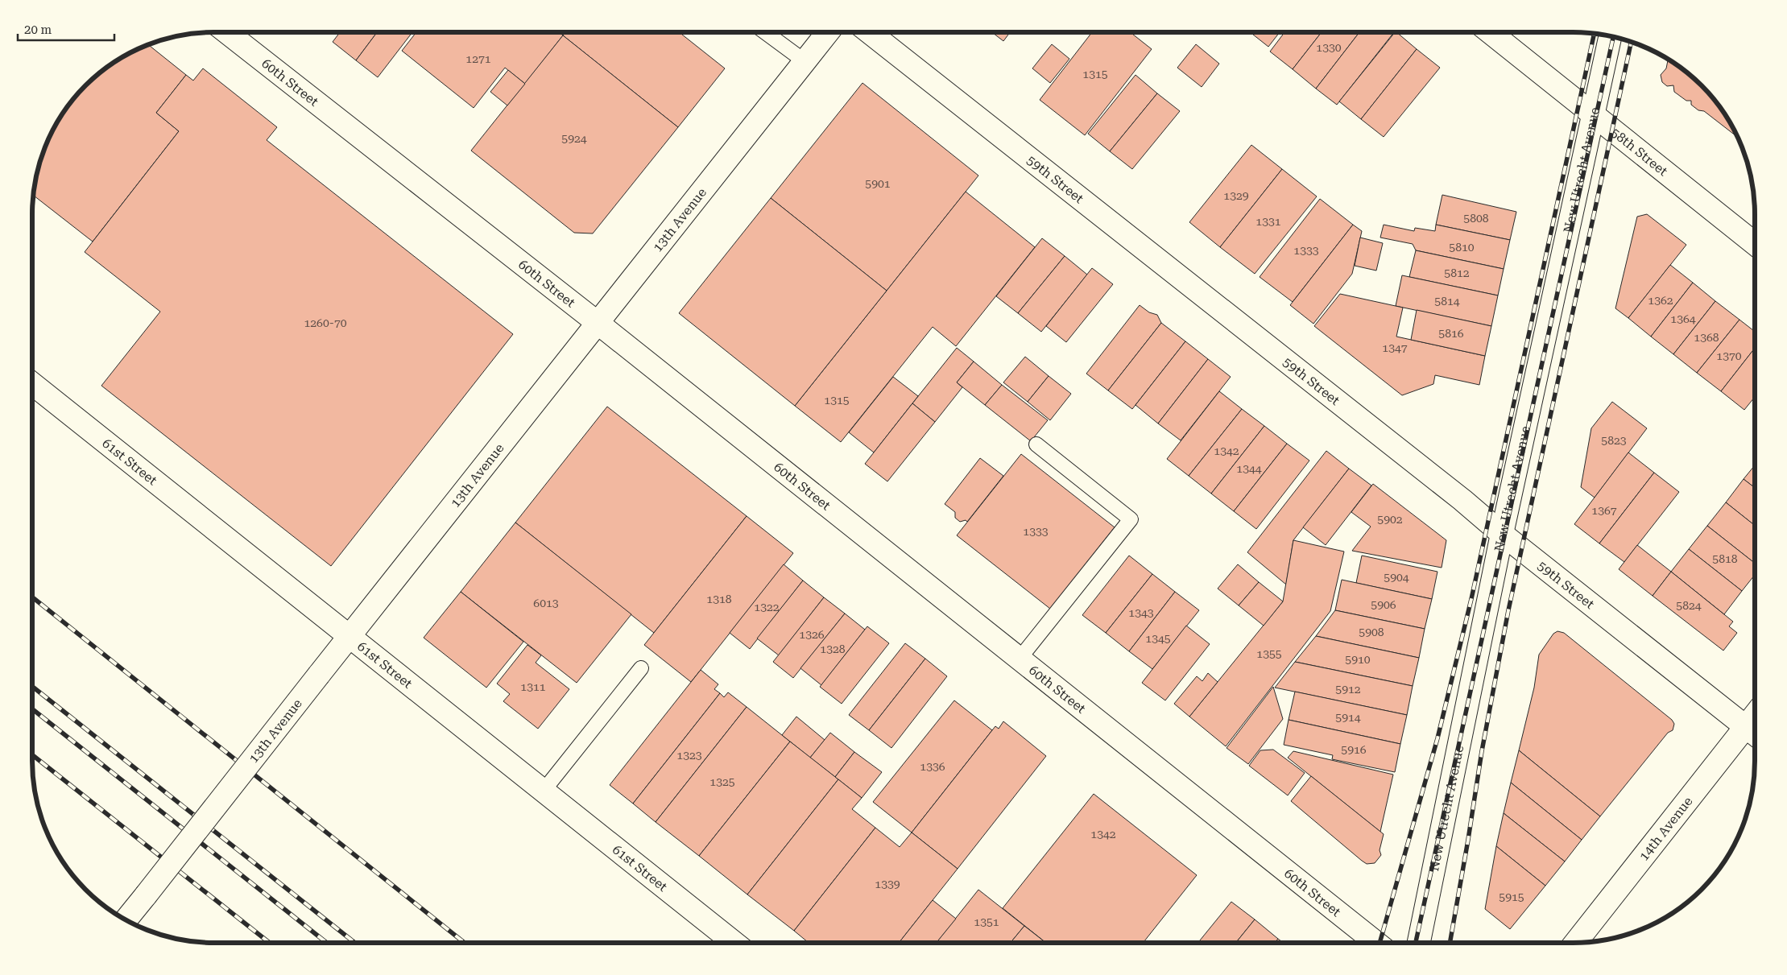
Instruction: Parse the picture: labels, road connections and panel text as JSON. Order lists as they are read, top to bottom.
{
  "streets": {
    "street": [
      "60th Street",
      "58th Street",
      "New Utrecht Avenue",
      "59th Street",
      "13th Avenue",
      "61st Street",
      "14th Avenue"
    ]
  },
  "crossings": [
    ["60th Street", "13th Avenue"],
    ["58th Street", "New Utrecht Avenue"],
    ["New Utrecht Avenue", "59th Street"],
    ["59th Street", "14th Avenue"],
    ["13th Avenue", "61st Street"]
  ],
  "house_numbers": [
    "1330",
    "1271",
    "1315",
    "5924",
    "5901",
    "1329",
    "5808",
    "1331",
    "5810",
    "1333",
    "5812",
    "1362",
    "5814",
    "1364",
    "1260-70",
    "5816",
    "1368",
    "1347",
    "1370",
    "1315",
    "5823",
    "1342",
    "1344",
    "1367",
    "5902",
    "1333",
    "5818",
    "5904",
    "1318",
    "6013",
    "5906",
    "5824",
    "1322",
    "1343",
    "5908",
    "1326",
    "1345",
    "1328",
    "1355",
    "5910",
    "1311",
    "5912",
    "5914",
    "5916",
    "1323",
    "1336",
    "1325",
    "1342",
    "1339",
    "5915",
    "1351"
  ],
  "scale_bar": "20 m"
}
